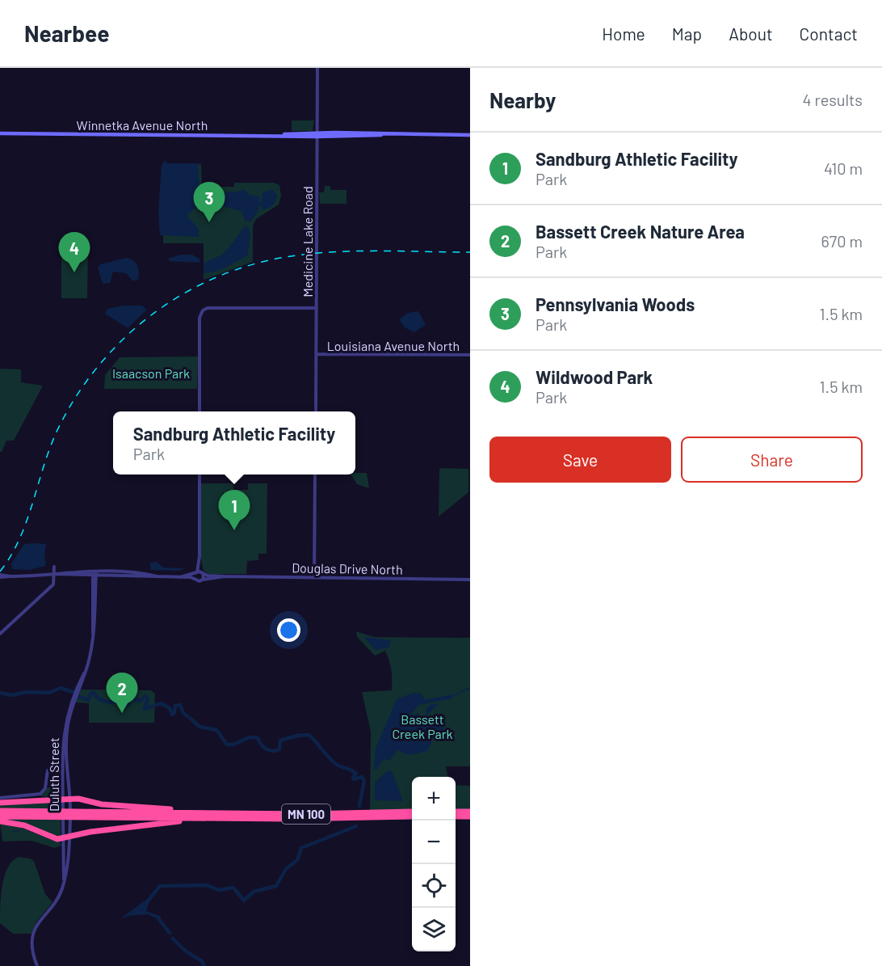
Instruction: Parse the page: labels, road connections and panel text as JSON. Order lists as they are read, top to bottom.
{
  "streets": {
    "highway": ["MN 100"],
    "main road": ["Winnetka Avenue North"],
    "street": [
      "Medicine Lake Road",
      "Louisiana Avenue North",
      "Douglas Drive North",
      "Duluth Street"
    ]
  },
  "crossings": [
    ["Winnetka Avenue North", "Medicine Lake Road"],
    ["Medicine Lake Road", "Louisiana Avenue North"],
    ["Douglas Drive North", "Duluth Street"]
  ],
  "parks": ["Isaacson Park", "Bassett Creek Park"],
  "page": {
    "header": "Nearbee",
    "nav": [
      "Home",
      "Map",
      "About",
      "Contact"
    ],
    "heading": ["Nearby", "4 results"],
    "list": [
      {
        "mark": "1",
        "name": "Sandburg Athletic Facility",
        "note": "Park",
        "value": "410 m"
      },
      {
        "mark": "2",
        "name": "Bassett Creek Nature Area",
        "note": "Park",
        "value": "670 m"
      },
      {
        "mark": "3",
        "name": "Pennsylvania Woods",
        "note": "Park",
        "value": "1.5 km"
      },
      {
        "mark": "4",
        "name": "Wildwood Park",
        "note": "Park",
        "value": "1.5 km"
      }
    ],
    "pins": [
      "3",
      "4",
      "1",
      "2"
    ],
    "popup": ["Sandburg Athletic Facility", "Park"],
    "buttons": ["Save", "Share"],
    "map_buttons": ["+", "−"]
  }
}
